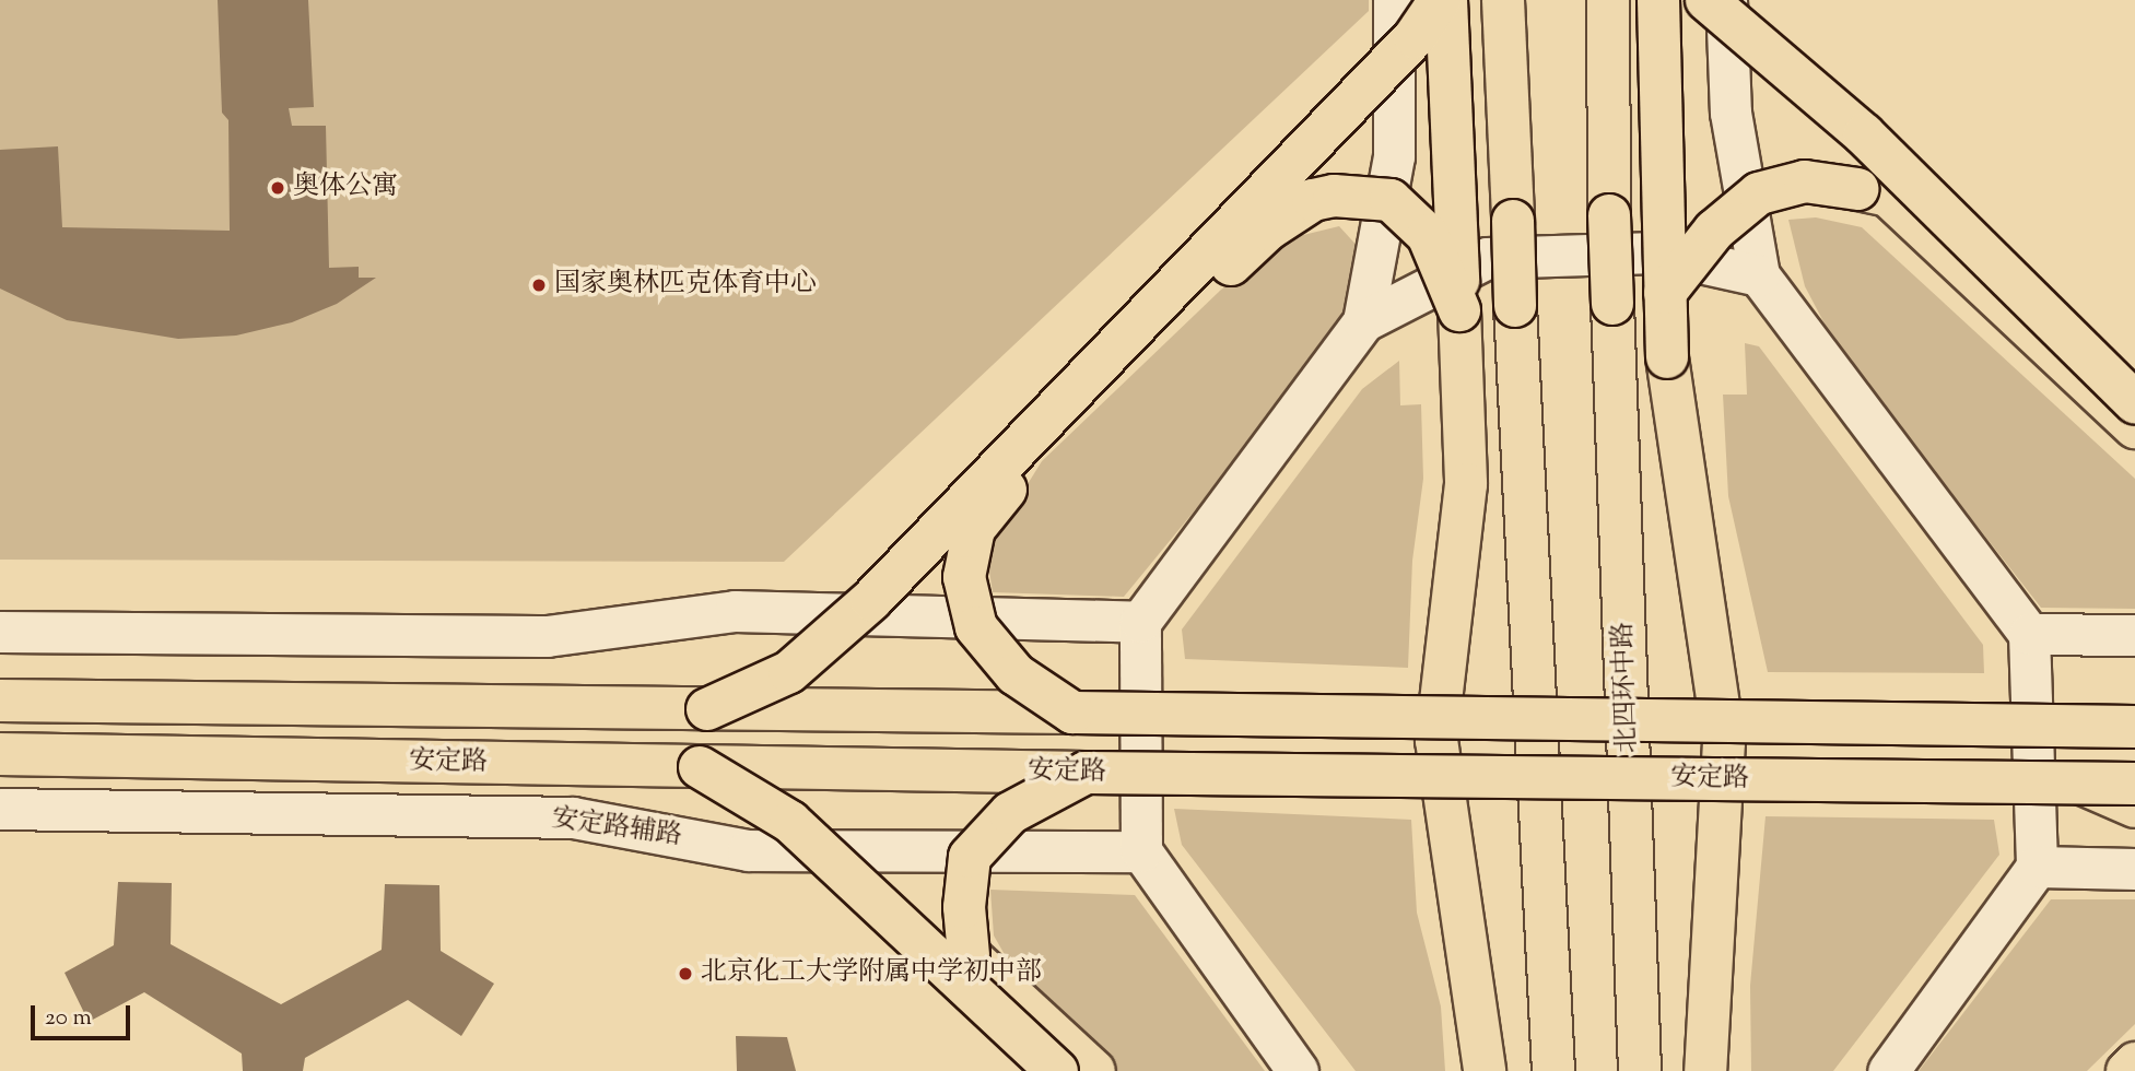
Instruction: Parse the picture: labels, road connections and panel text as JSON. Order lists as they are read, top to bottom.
{
  "streets": {
    "main road": ["北四环中路", "安定路"],
    "street": ["安定路辅路"]
  },
  "places": ["奥体公寓", "国家奥林匹克体育中心", "北京化工大学附属中学初中部"],
  "scale_bar": "20 m"
}
